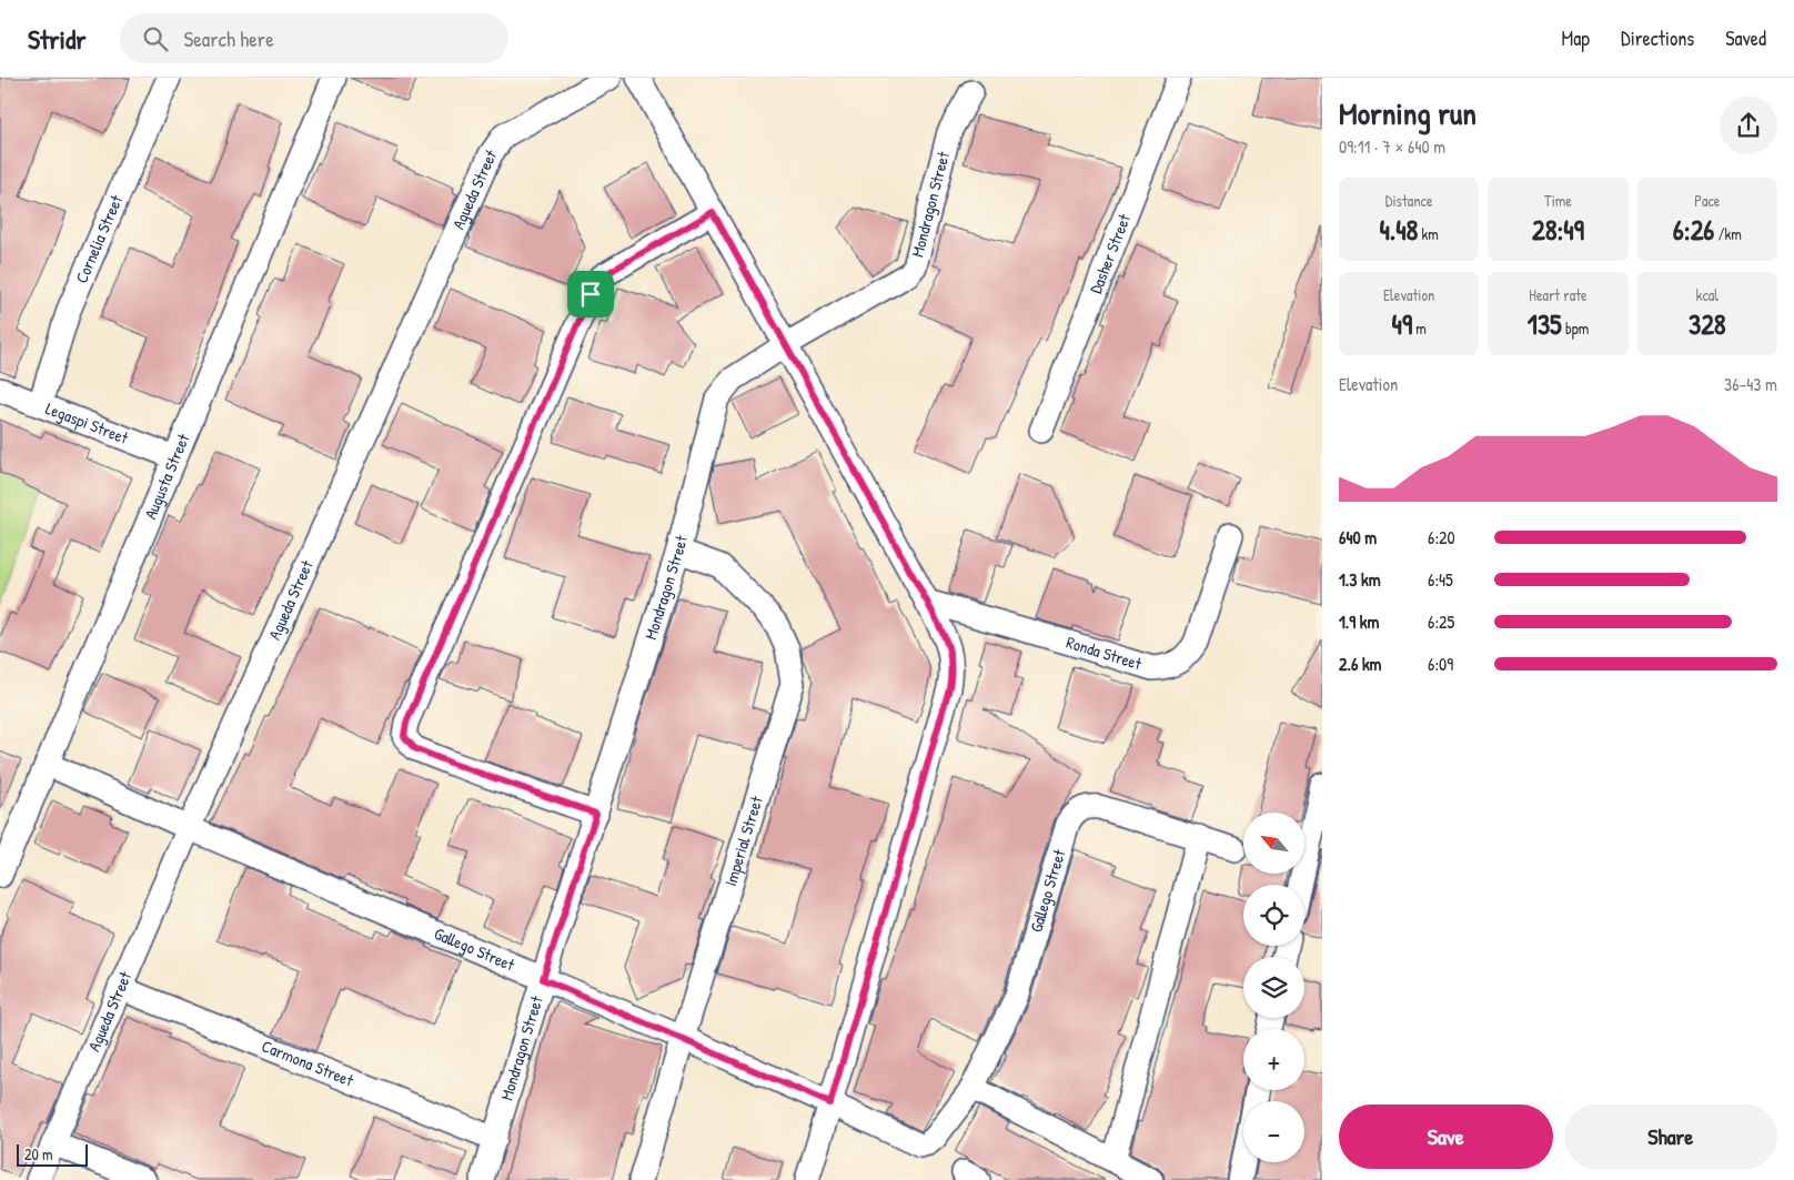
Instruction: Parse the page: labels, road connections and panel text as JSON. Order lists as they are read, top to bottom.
{
  "streets": {
    "street": [
      "Agueda Street",
      "Mondragon Street",
      "Cornelia Street",
      "Dasher Street",
      "Legaspi Street",
      "Augusta Street",
      "Ronda Street",
      "Imperial Street",
      "Gallego Street",
      "Carmona Street"
    ]
  },
  "crossings": [
    ["Agueda Street", "Gallego Street"],
    ["Agueda Street", "Carmona Street"],
    ["Mondragon Street", "Imperial Street"],
    ["Mondragon Street", "Gallego Street"],
    ["Mondragon Street", "Carmona Street"],
    ["Cornelia Street", "Legaspi Street"],
    ["Legaspi Street", "Augusta Street"],
    ["Augusta Street", "Gallego Street"],
    ["Imperial Street", "Gallego Street"]
  ],
  "scale_bar": "20 m",
  "north": "top left",
  "page": {
    "header": "Stridr",
    "search": "Search here",
    "nav": ["Map", "Directions", "Saved"],
    "heading": ["Morning run", "09:11 · 7 × 640 m"],
    "stats": [
      ["Distance", "4.48 km"],
      ["Time", "28:49"],
      ["Pace", "6:26 /km"],
      ["Elevation", "49 m"],
      ["Heart rate", "135 bpm"],
      ["kcal", "328"]
    ],
    "chart": ["Elevation", "36–43 m"],
    "list": [
      {
        "name": "640 m",
        "note": "6:20"
      },
      {
        "name": "1.3 km",
        "note": "6:45"
      },
      {
        "name": "1.9 km",
        "note": "6:25"
      },
      {
        "name": "2.6 km",
        "note": "6:09"
      }
    ],
    "map_buttons": ["+", "−"],
    "buttons": ["Save", "Share"],
    "scale": "20 m"
  }
}
